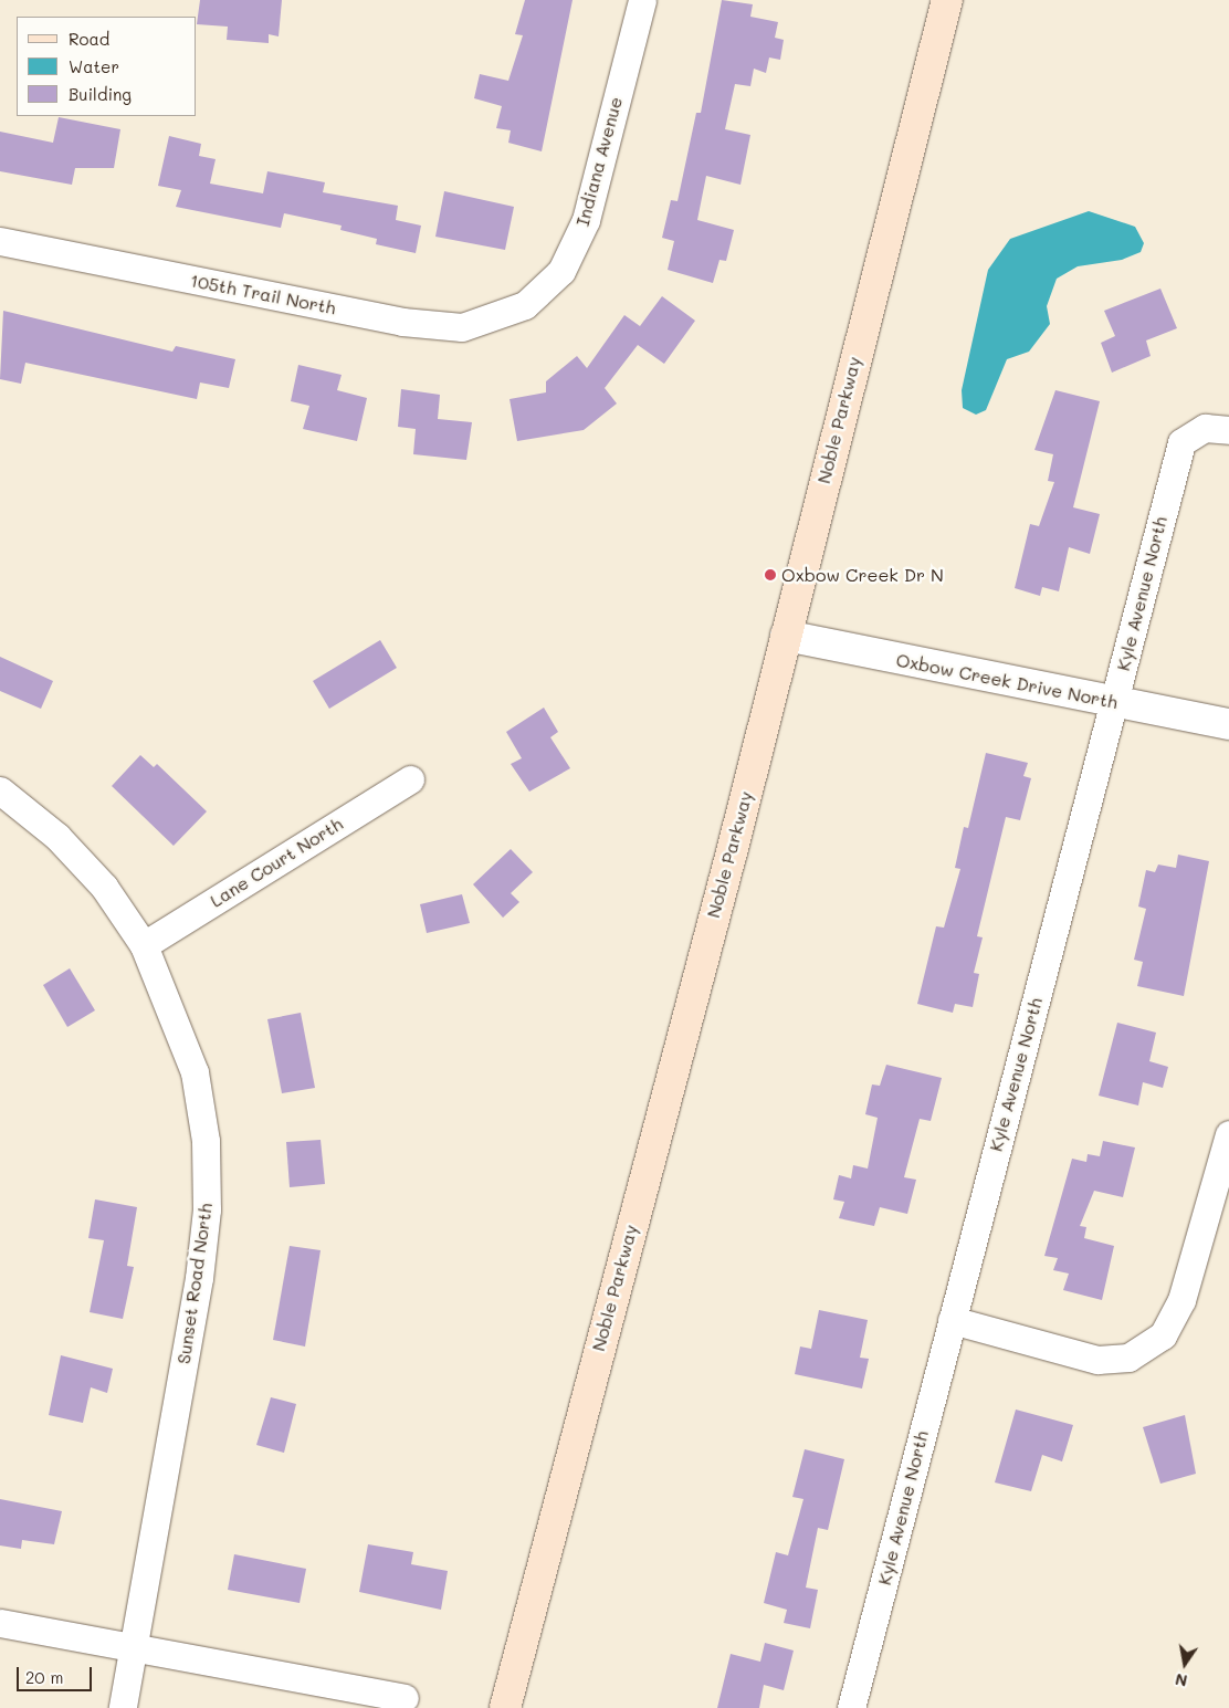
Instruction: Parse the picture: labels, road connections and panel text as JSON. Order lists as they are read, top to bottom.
{
  "streets": {
    "main road": ["Noble Parkway"],
    "street": [
      "Indiana Avenue",
      "105th Trail North",
      "Kyle Avenue North",
      "Oxbow Creek Drive North",
      "Lane Court North",
      "Sunset Road North"
    ]
  },
  "crossings": [
    ["Indiana Avenue", "105th Trail North"],
    ["Noble Parkway", "Oxbow Creek Drive North"],
    ["Kyle Avenue North", "Oxbow Creek Drive North"],
    ["Lane Court North", "Sunset Road North"]
  ],
  "places": ["Oxbow Creek Dr N"],
  "legend": ["Road", "Water", "Building"],
  "scale_bar": "20 m",
  "north": "bottom"
}
